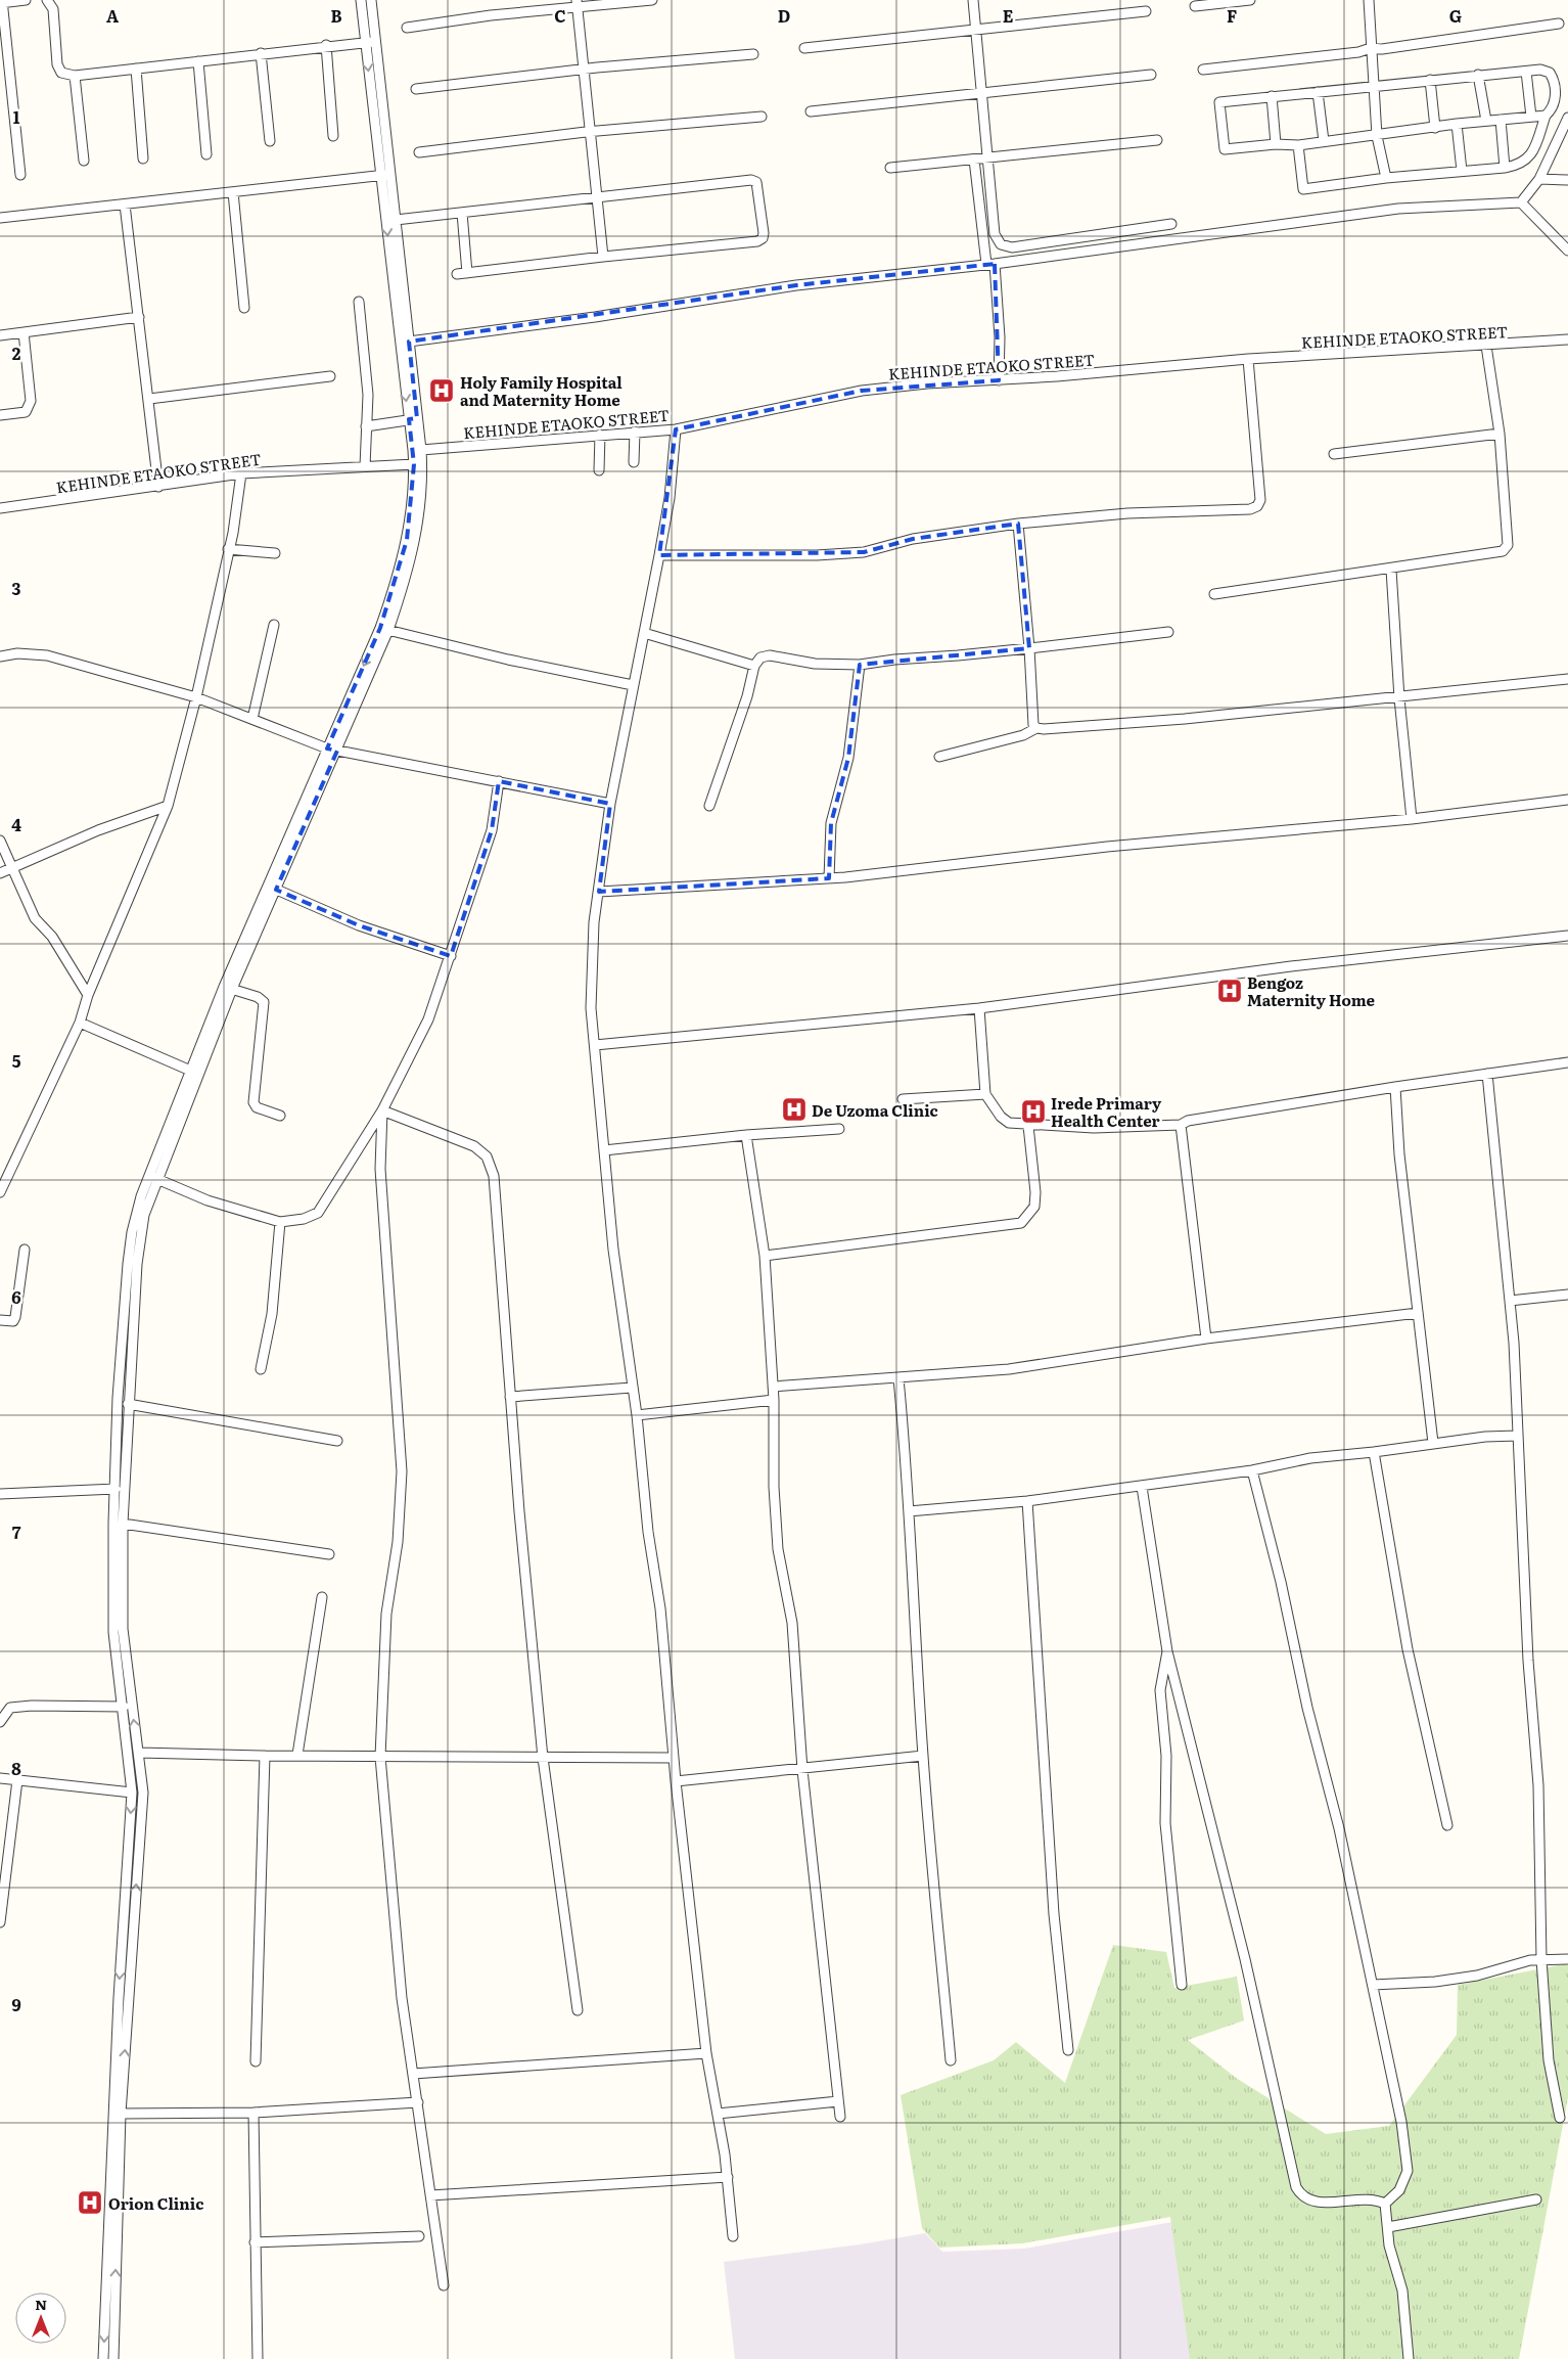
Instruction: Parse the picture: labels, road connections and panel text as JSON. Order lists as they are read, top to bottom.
{
  "streets": {
    "street": ["KEHINDE ETAOKO STREET"]
  },
  "places": {
    "hospital": [
      "Holy Family Hospital and Maternity Home",
      "Bengoz Maternity Home",
      "De Uzoma Clinic",
      "Irede Primary Health Center",
      "Orion Clinic"
    ]
  },
  "north": "top",
  "grid": {
    "columns": [
      "A",
      "B",
      "C",
      "D",
      "E",
      "F",
      "G"
    ],
    "rows": [
      "1",
      "2",
      "3",
      "4",
      "5",
      "6",
      "7",
      "8",
      "9"
    ]
  }
}
